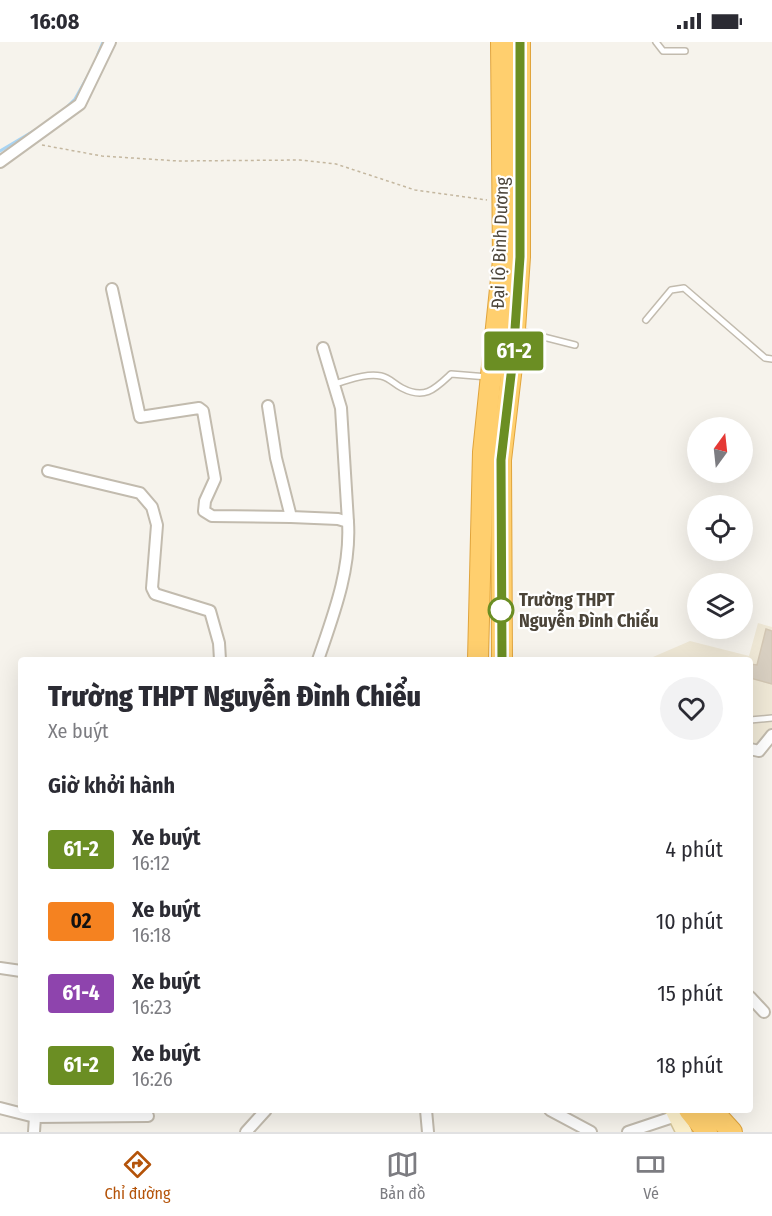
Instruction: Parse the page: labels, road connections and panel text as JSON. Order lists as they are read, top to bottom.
{
  "streets": {
    "highway": ["Đại lộ Bình Dương"]
  },
  "places": ["Trường THPT Nguyễn Đình Chiểu"],
  "lines": ["bus line 61-2"],
  "north": "top",
  "page": {
    "status": "16:08",
    "on_map": "61-2",
    "heading": [
      ["Trường THPT Nguyễn Đình Chiểu", "Xe buýt"],
      "Giờ khởi hành"
    ],
    "list": [
      {
        "mark": "61-2",
        "name": "Xe buýt",
        "note": "16:12",
        "value": "4 phút"
      },
      {
        "mark": "02",
        "name": "Xe buýt",
        "note": "16:18",
        "value": "10 phút"
      },
      {
        "mark": "61-4",
        "name": "Xe buýt",
        "note": "16:23",
        "value": "15 phút"
      },
      {
        "mark": "61-2",
        "name": "Xe buýt",
        "note": "16:26",
        "value": "18 phút"
      }
    ],
    "tabs": ["Chỉ đường", "Bản đồ", "Vé"]
  }
}
